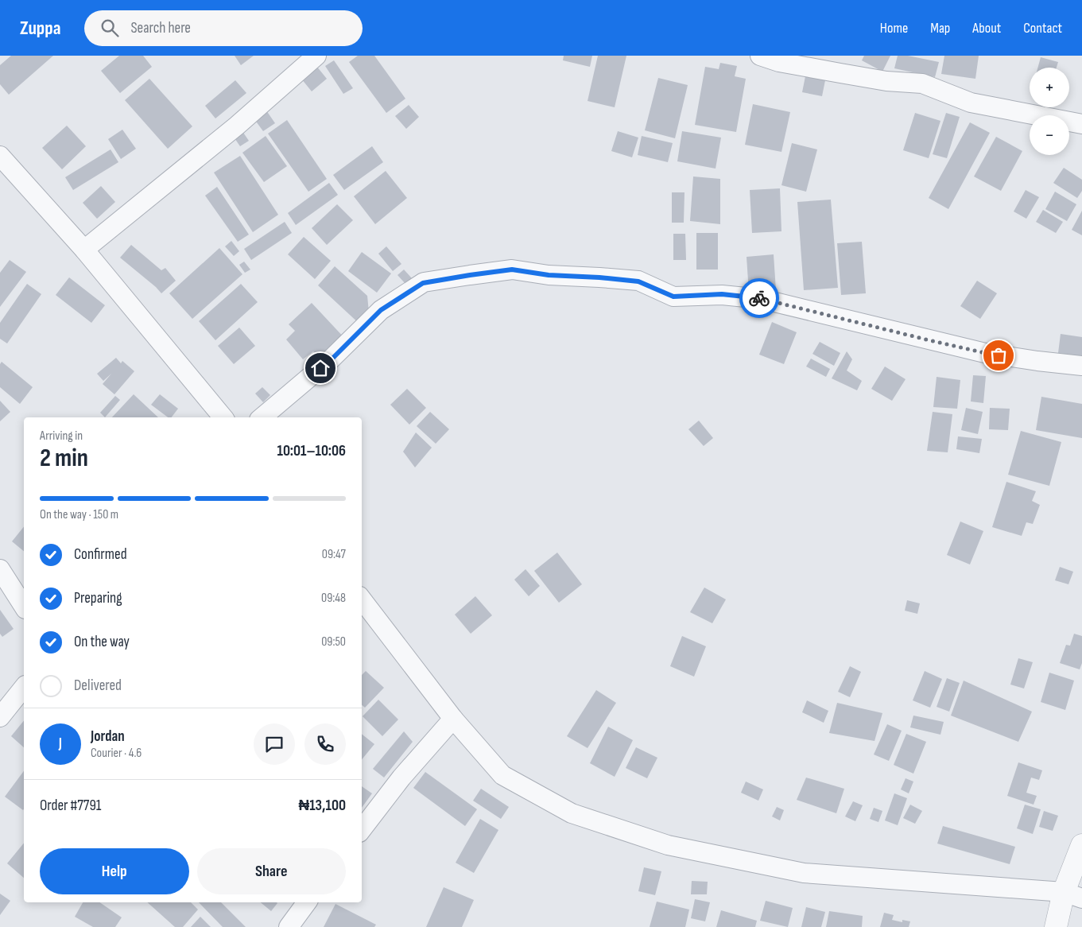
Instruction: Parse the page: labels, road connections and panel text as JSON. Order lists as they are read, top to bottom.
{
  "page": {
    "header": "Zuppa",
    "search": "Search here",
    "nav": [
      "Home",
      "Map",
      "About",
      "Contact"
    ],
    "map_buttons": ["+", "−"],
    "heading": ["2 min", "Arriving in", "10:01–10:06"],
    "panel": [
      "Jordan",
      "Courier · 4.6",
      "Order #7791",
      "₦13,100"
    ],
    "bar": "On the way · 150 m",
    "list": [
      ["Confirmed", "09:47"],
      ["Preparing", "09:48"],
      ["On the way", "09:50"],
      "Delivered"
    ],
    "round": "J",
    "buttons": ["Help", "Share"]
  }
}
